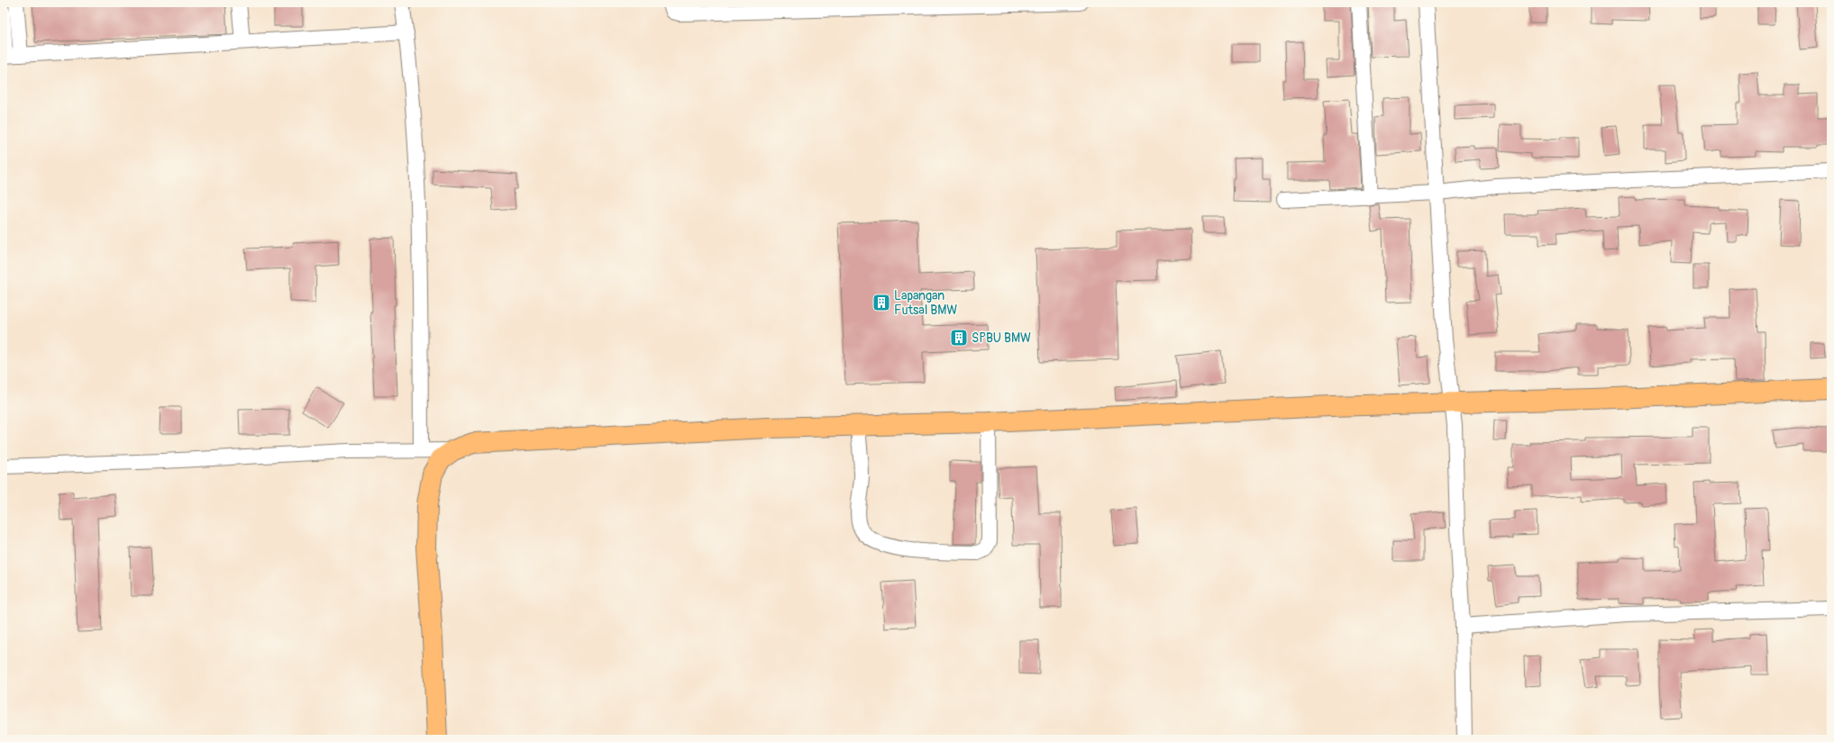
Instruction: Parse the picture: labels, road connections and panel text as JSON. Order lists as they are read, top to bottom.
{
  "places": {
    "building": ["Lapangan Futsal BMW", "SPBU BMW"]
  }
}
